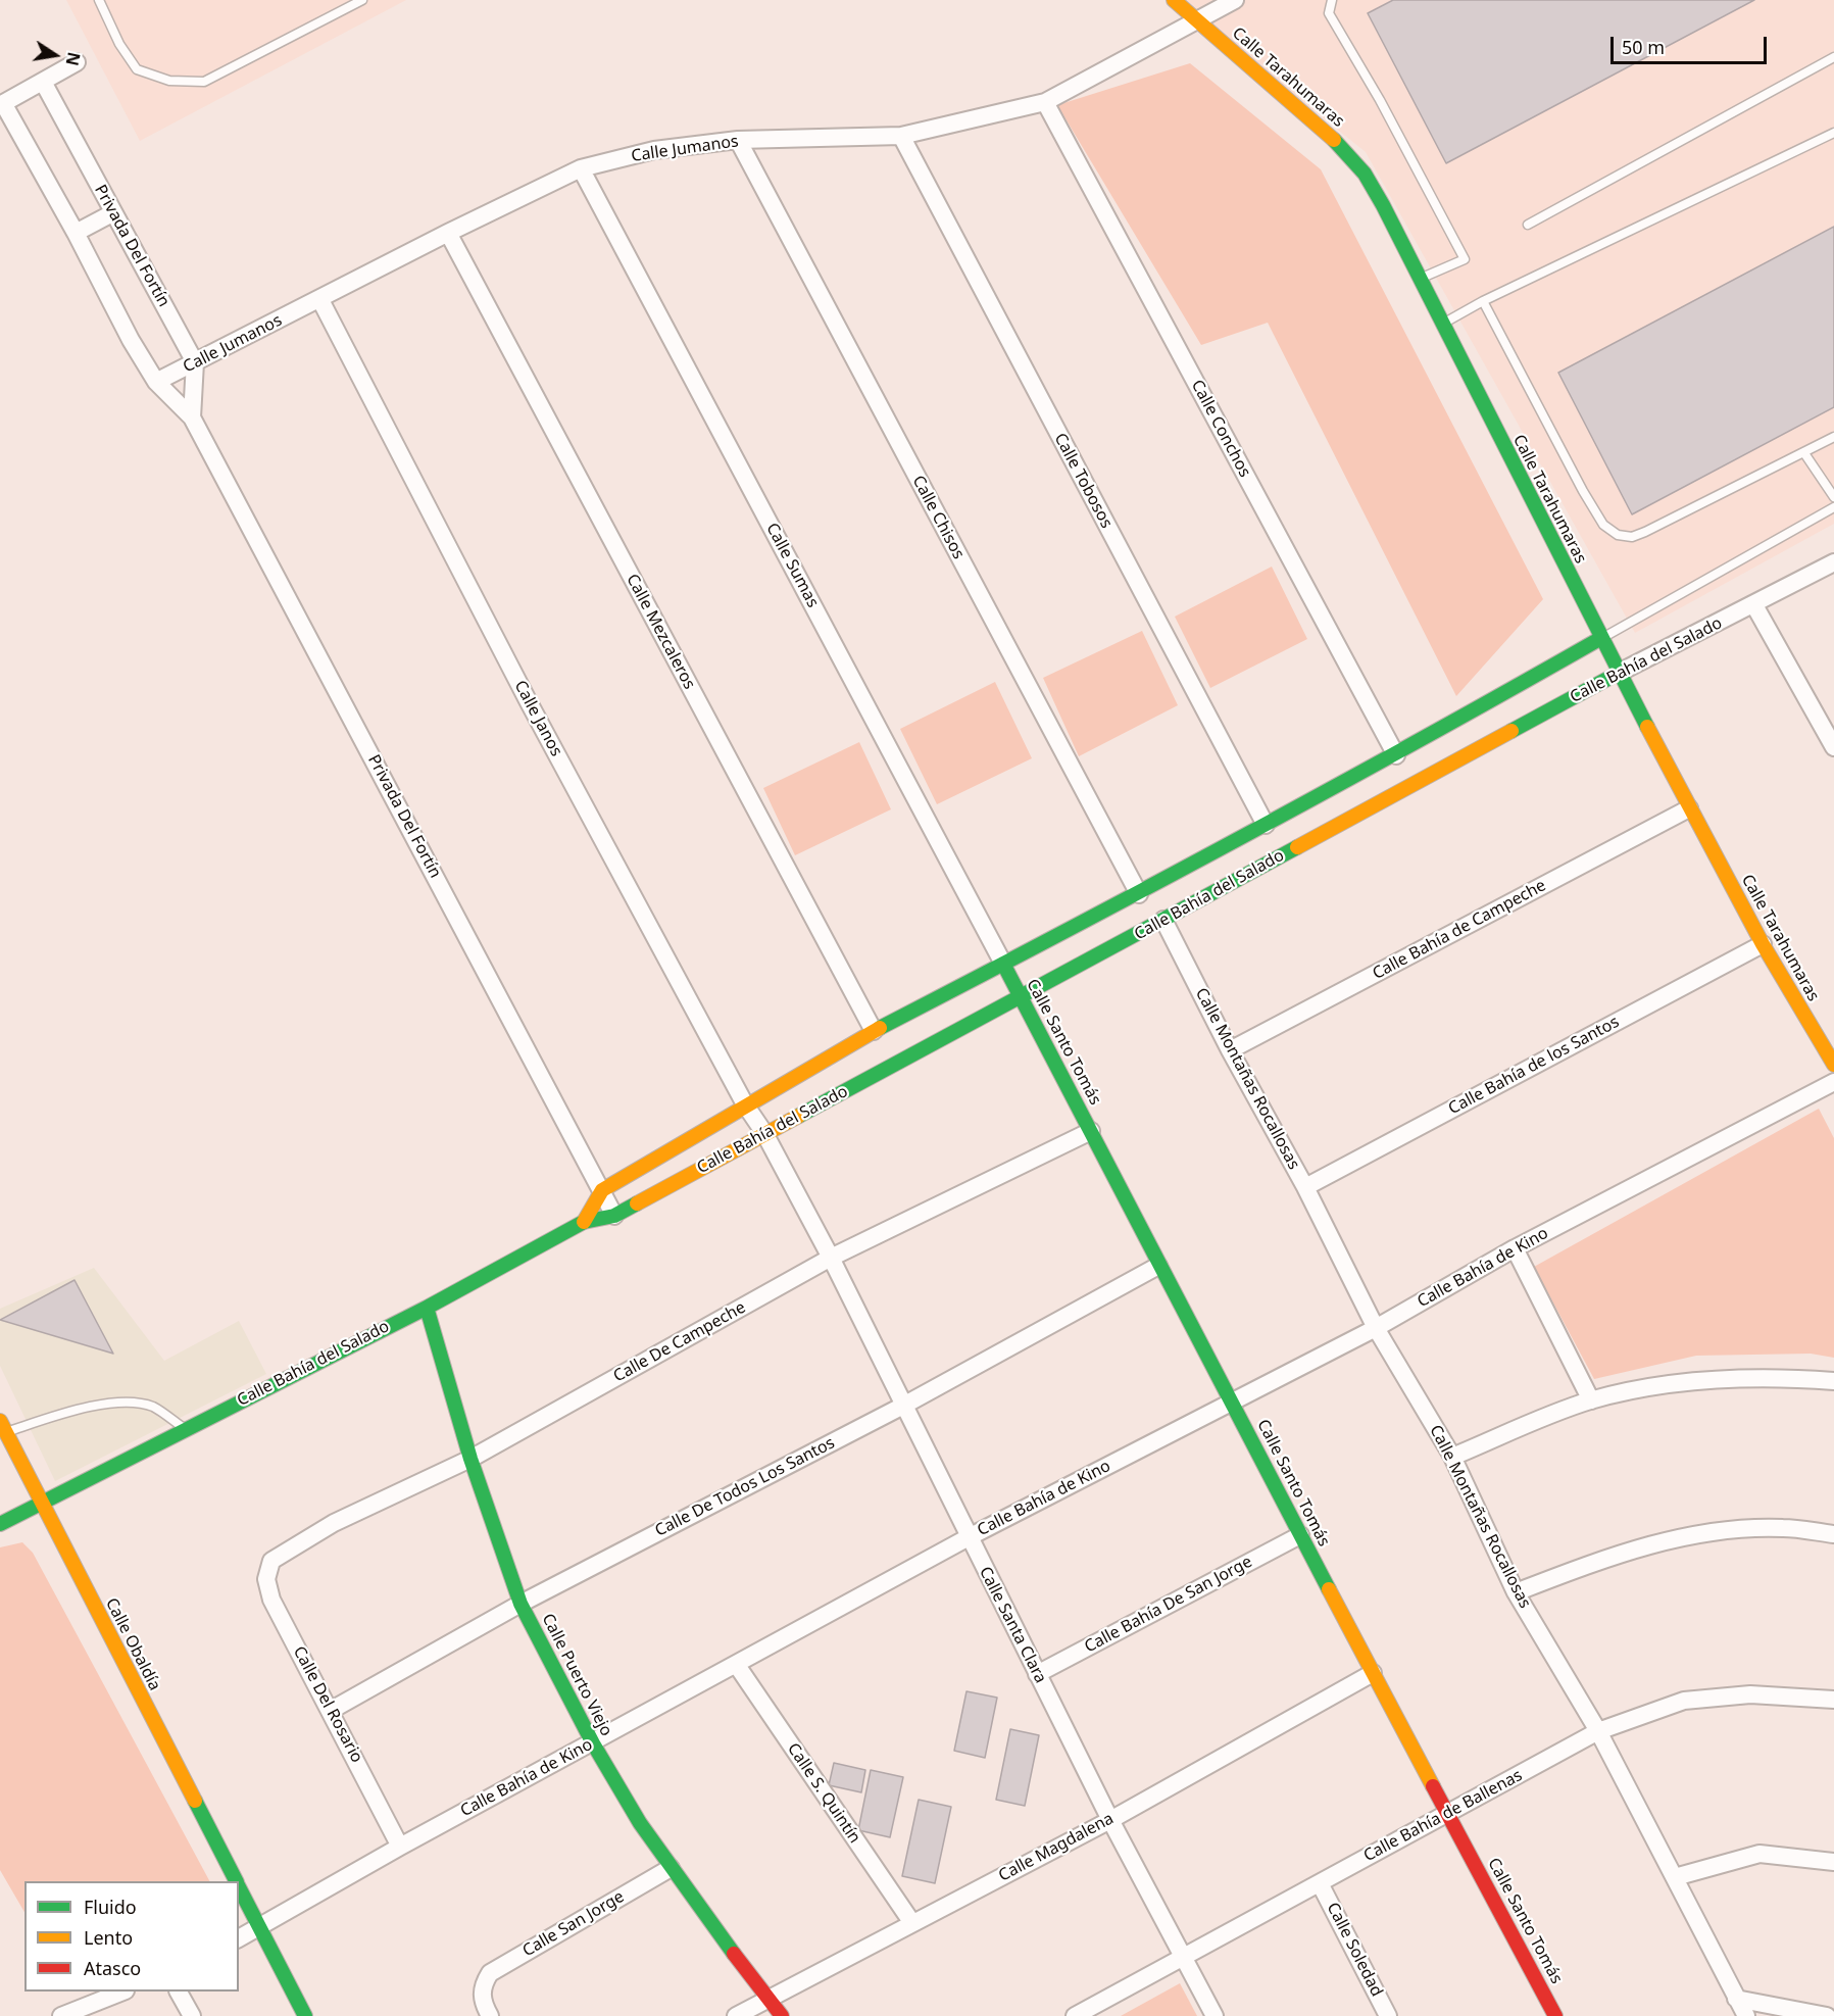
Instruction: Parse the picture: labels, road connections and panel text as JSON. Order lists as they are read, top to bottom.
{
  "streets": {
    "street": [
      "Calle Tarahumaras",
      "Calle Jumanos",
      "Privada Del Fortín",
      "Calle Conchos",
      "Calle Tobosos",
      "Calle Chisos",
      "Calle Sumas",
      "Calle Mezcaleros",
      "Calle Bahía del Salado",
      "Calle Janos",
      "Calle Bahía de Campeche",
      "Calle Santo Tomás",
      "Calle Bahía de los Santos",
      "Calle Montañas Rocallosas",
      "Calle Bahía de Kino",
      "Calle De Campeche",
      "Calle De Todos Los Santos",
      "Calle Bahía De San Jorge",
      "Calle Santa Clara",
      "Calle Obaldía",
      "Calle Puerto Viejo",
      "Calle Del Rosario",
      "Calle S. Quintín",
      "Calle Bahía de Ballenas",
      "Calle Magdalena",
      "Calle San Jorge",
      "Calle Soledad"
    ]
  },
  "crossings": [
    ["Calle Tarahumaras", "Calle Jumanos"],
    ["Calle Tarahumaras", "Calle Bahía del Salado"],
    ["Calle Tarahumaras", "Calle Bahía de Campeche"],
    ["Calle Tarahumaras", "Calle Bahía de los Santos"],
    ["Calle Jumanos", "Privada Del Fortín"],
    ["Calle Jumanos", "Calle Conchos"],
    ["Calle Jumanos", "Calle Tobosos"],
    ["Calle Jumanos", "Calle Chisos"],
    ["Calle Jumanos", "Calle Sumas"],
    ["Calle Jumanos", "Calle Mezcaleros"],
    ["Calle Jumanos", "Calle Janos"],
    ["Privada Del Fortín", "Calle Bahía del Salado"],
    ["Calle Conchos", "Calle Bahía del Salado"],
    ["Calle Tobosos", "Calle Bahía del Salado"],
    ["Calle Chisos", "Calle Bahía del Salado"],
    ["Calle Sumas", "Calle Bahía del Salado"],
    ["Calle Sumas", "Calle Santo Tomás"],
    ["Calle Mezcaleros", "Calle Bahía del Salado"],
    ["Calle Bahía del Salado", "Calle Janos"],
    ["Calle Bahía del Salado", "Calle Santo Tomás"],
    ["Calle Bahía del Salado", "Calle Montañas Rocallosas"],
    ["Calle Bahía del Salado", "Calle Santa Clara"],
    ["Calle Bahía del Salado", "Calle Obaldía"],
    ["Calle Bahía del Salado", "Calle Puerto Viejo"],
    ["Calle Janos", "Calle Santa Clara"],
    ["Calle Bahía de Campeche", "Calle Montañas Rocallosas"],
    ["Calle Santo Tomás", "Calle Bahía de Kino"],
    ["Calle Santo Tomás", "Calle De Campeche"],
    ["Calle Santo Tomás", "Calle De Todos Los Santos"],
    ["Calle Santo Tomás", "Calle Bahía De San Jorge"],
    ["Calle Santo Tomás", "Calle Bahía de Ballenas"],
    ["Calle Santo Tomás", "Calle Magdalena"],
    ["Calle Bahía de los Santos", "Calle Montañas Rocallosas"],
    ["Calle Montañas Rocallosas", "Calle Bahía de Kino"],
    ["Calle Montañas Rocallosas", "Calle Bahía de Ballenas"],
    ["Calle Bahía de Kino", "Calle Santa Clara"],
    ["Calle Bahía de Kino", "Calle Obaldía"],
    ["Calle Bahía de Kino", "Calle Puerto Viejo"],
    ["Calle Bahía de Kino", "Calle Del Rosario"],
    ["Calle Bahía de Kino", "Calle S. Quintín"],
    ["Calle De Campeche", "Calle Santa Clara"],
    ["Calle De Campeche", "Calle Puerto Viejo"],
    ["Calle De Campeche", "Calle Del Rosario"],
    ["Calle De Todos Los Santos", "Calle Santa Clara"],
    ["Calle De Todos Los Santos", "Calle Puerto Viejo"],
    ["Calle De Todos Los Santos", "Calle Del Rosario"],
    ["Calle Bahía De San Jorge", "Calle Santa Clara"],
    ["Calle Santa Clara", "Calle Bahía de Ballenas"],
    ["Calle Santa Clara", "Calle Magdalena"],
    ["Calle Puerto Viejo", "Calle Magdalena"],
    ["Calle Puerto Viejo", "Calle San Jorge"],
    ["Calle S. Quintín", "Calle Magdalena"],
    ["Calle Bahía de Ballenas", "Calle Soledad"]
  ],
  "legend": ["Fluido", "Lento", "Atasco"],
  "scale_bar": "50 m",
  "north": "right"
}
